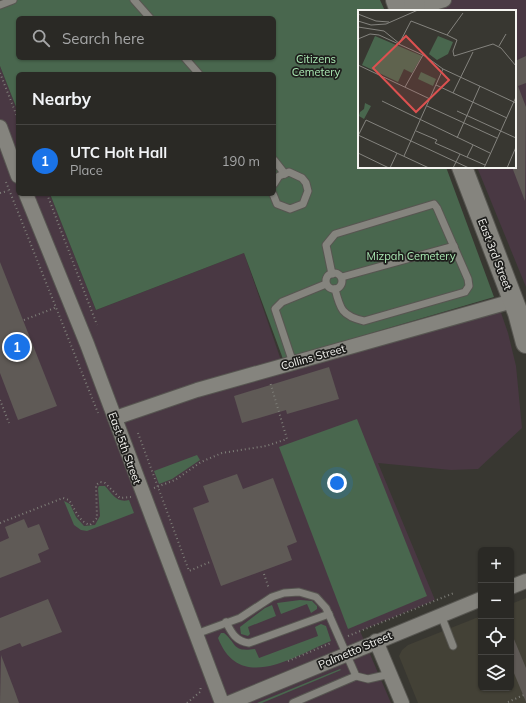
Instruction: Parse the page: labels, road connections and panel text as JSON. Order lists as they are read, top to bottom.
{
  "streets": {
    "main road": ["East 3rd Street"],
    "street": ["Collins Street", "East 5th Street", "Palmetto Street"]
  },
  "crossings": [
    ["East 3rd Street", "Collins Street"],
    ["Collins Street", "East 5th Street"]
  ],
  "parks": ["Citizens Cemetery", "Mizpah Cemetery"],
  "page": {
    "search": "Search here",
    "heading": "Nearby",
    "list": [
      {
        "mark": "1",
        "name": "UTC Holt Hall",
        "note": "Place",
        "value": "190 m"
      }
    ],
    "pins": "1",
    "map_buttons": ["+", "−"]
  }
}
